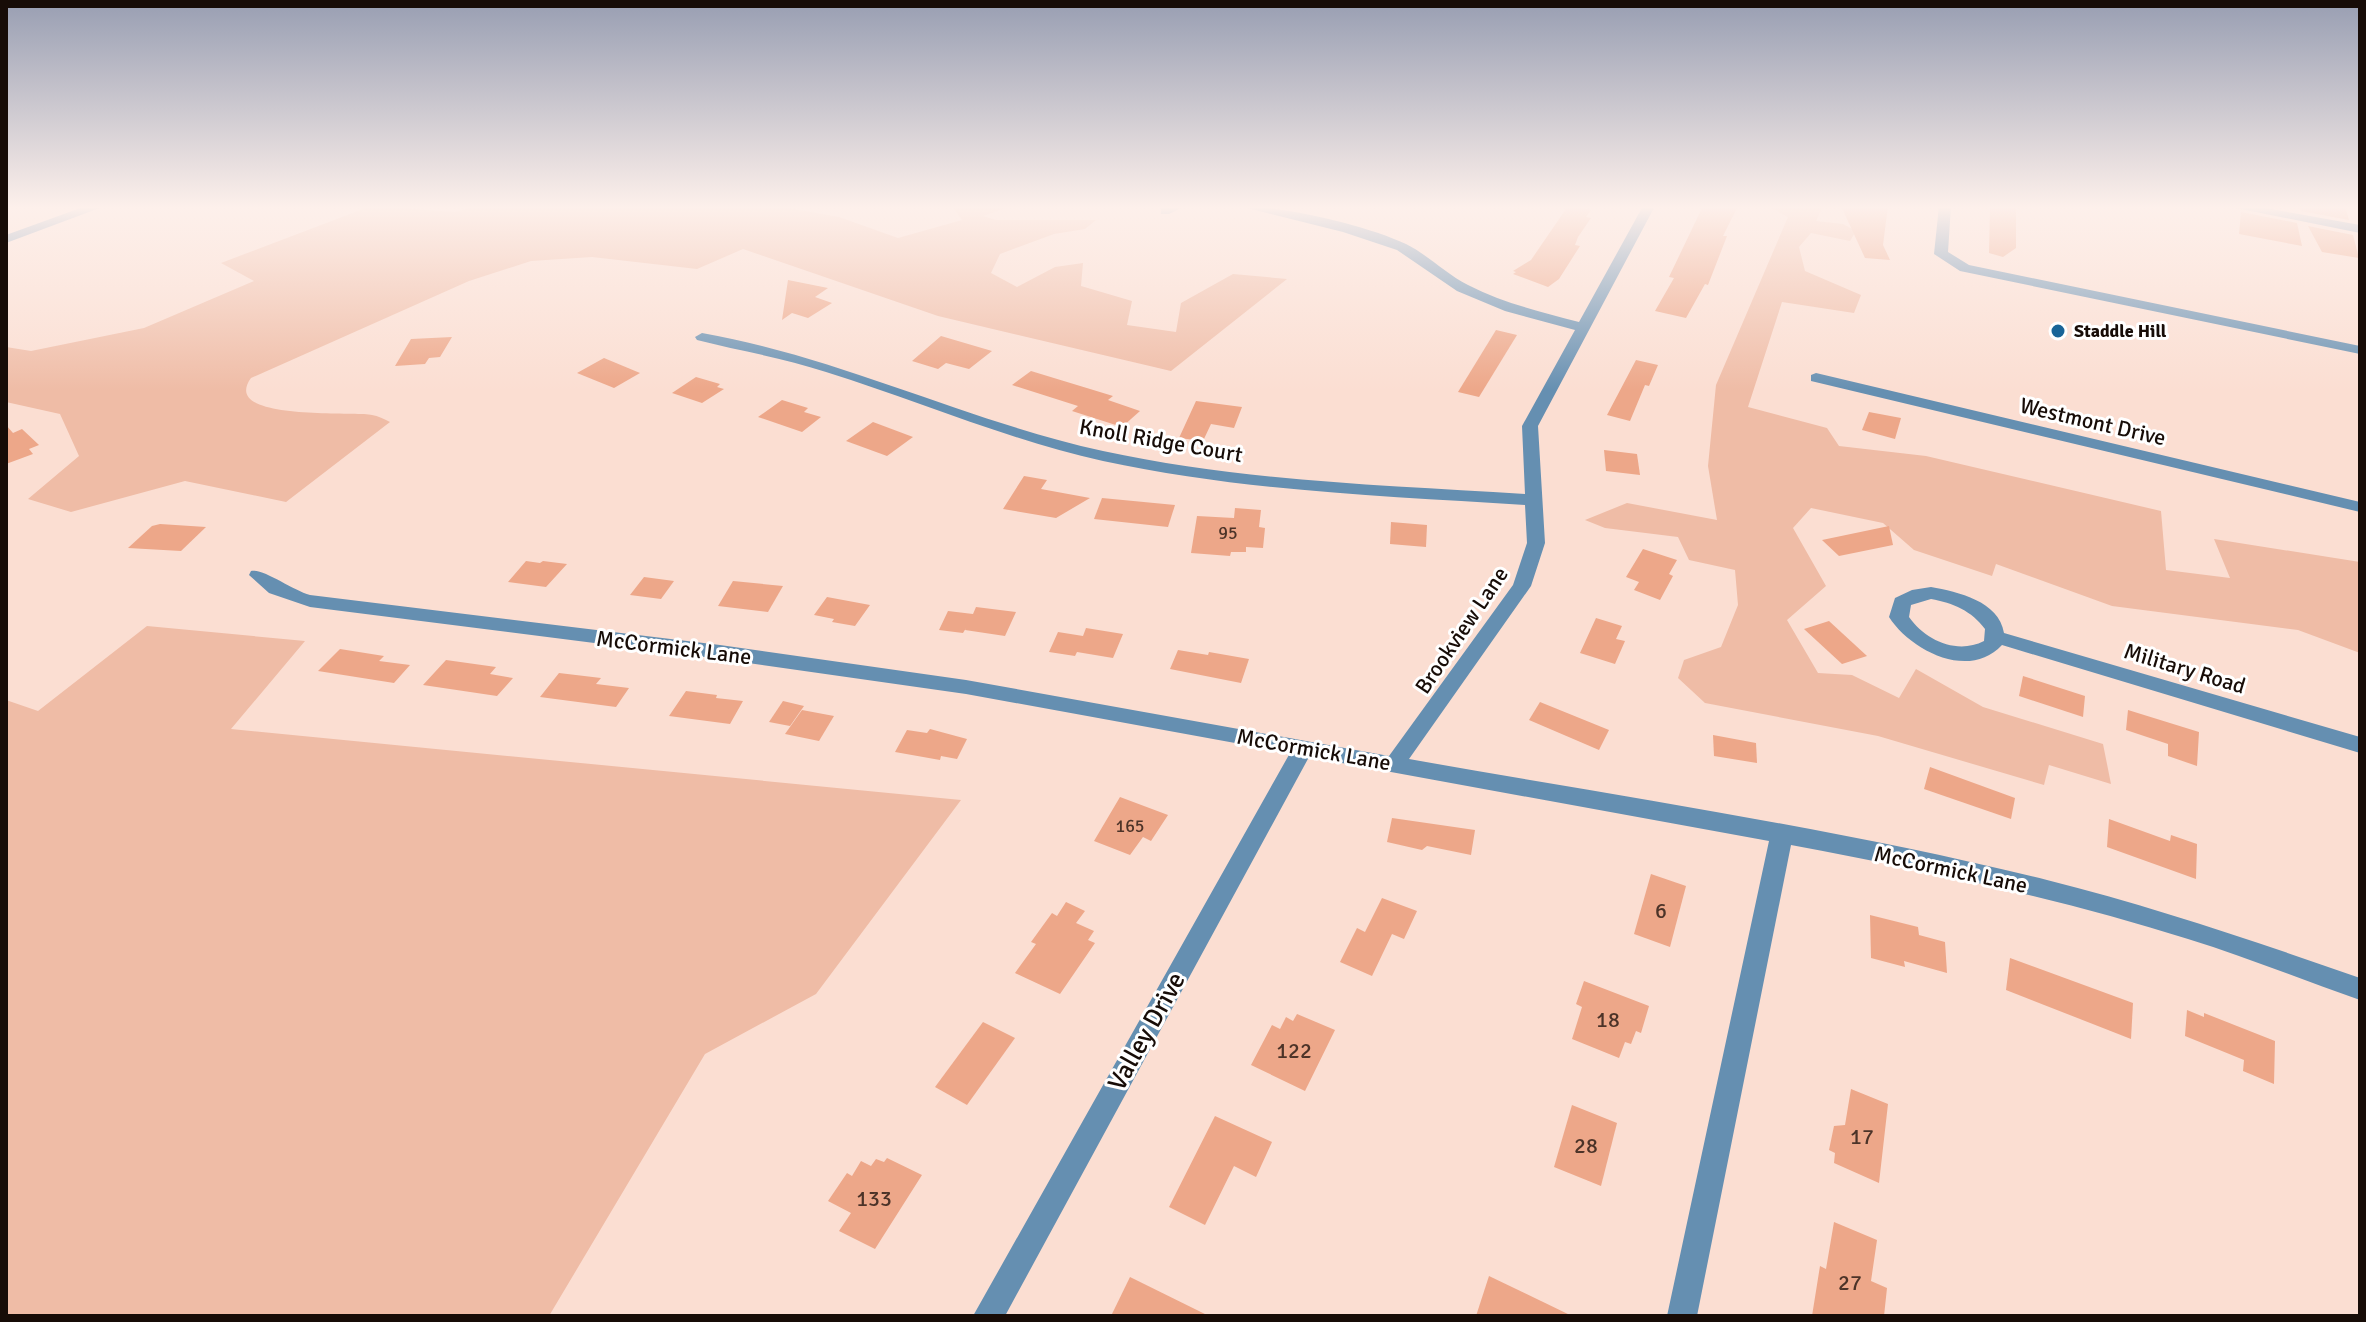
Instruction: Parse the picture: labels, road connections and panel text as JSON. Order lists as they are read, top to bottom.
{
  "streets": {
    "street": [
      "Westmont Drive",
      "Knoll Ridge Court",
      "Brookview Lane",
      "McCormick Lane",
      "Military Road",
      "Valley Drive"
    ]
  },
  "crossings": [
    ["Knoll Ridge Court", "Brookview Lane"],
    ["Brookview Lane", "McCormick Lane"],
    ["McCormick Lane", "Valley Drive"]
  ],
  "places": ["Staddle Hill"],
  "house_numbers": [
    "95",
    "165",
    "6",
    "18",
    "122",
    "17",
    "28",
    "133",
    "27"
  ]
}
